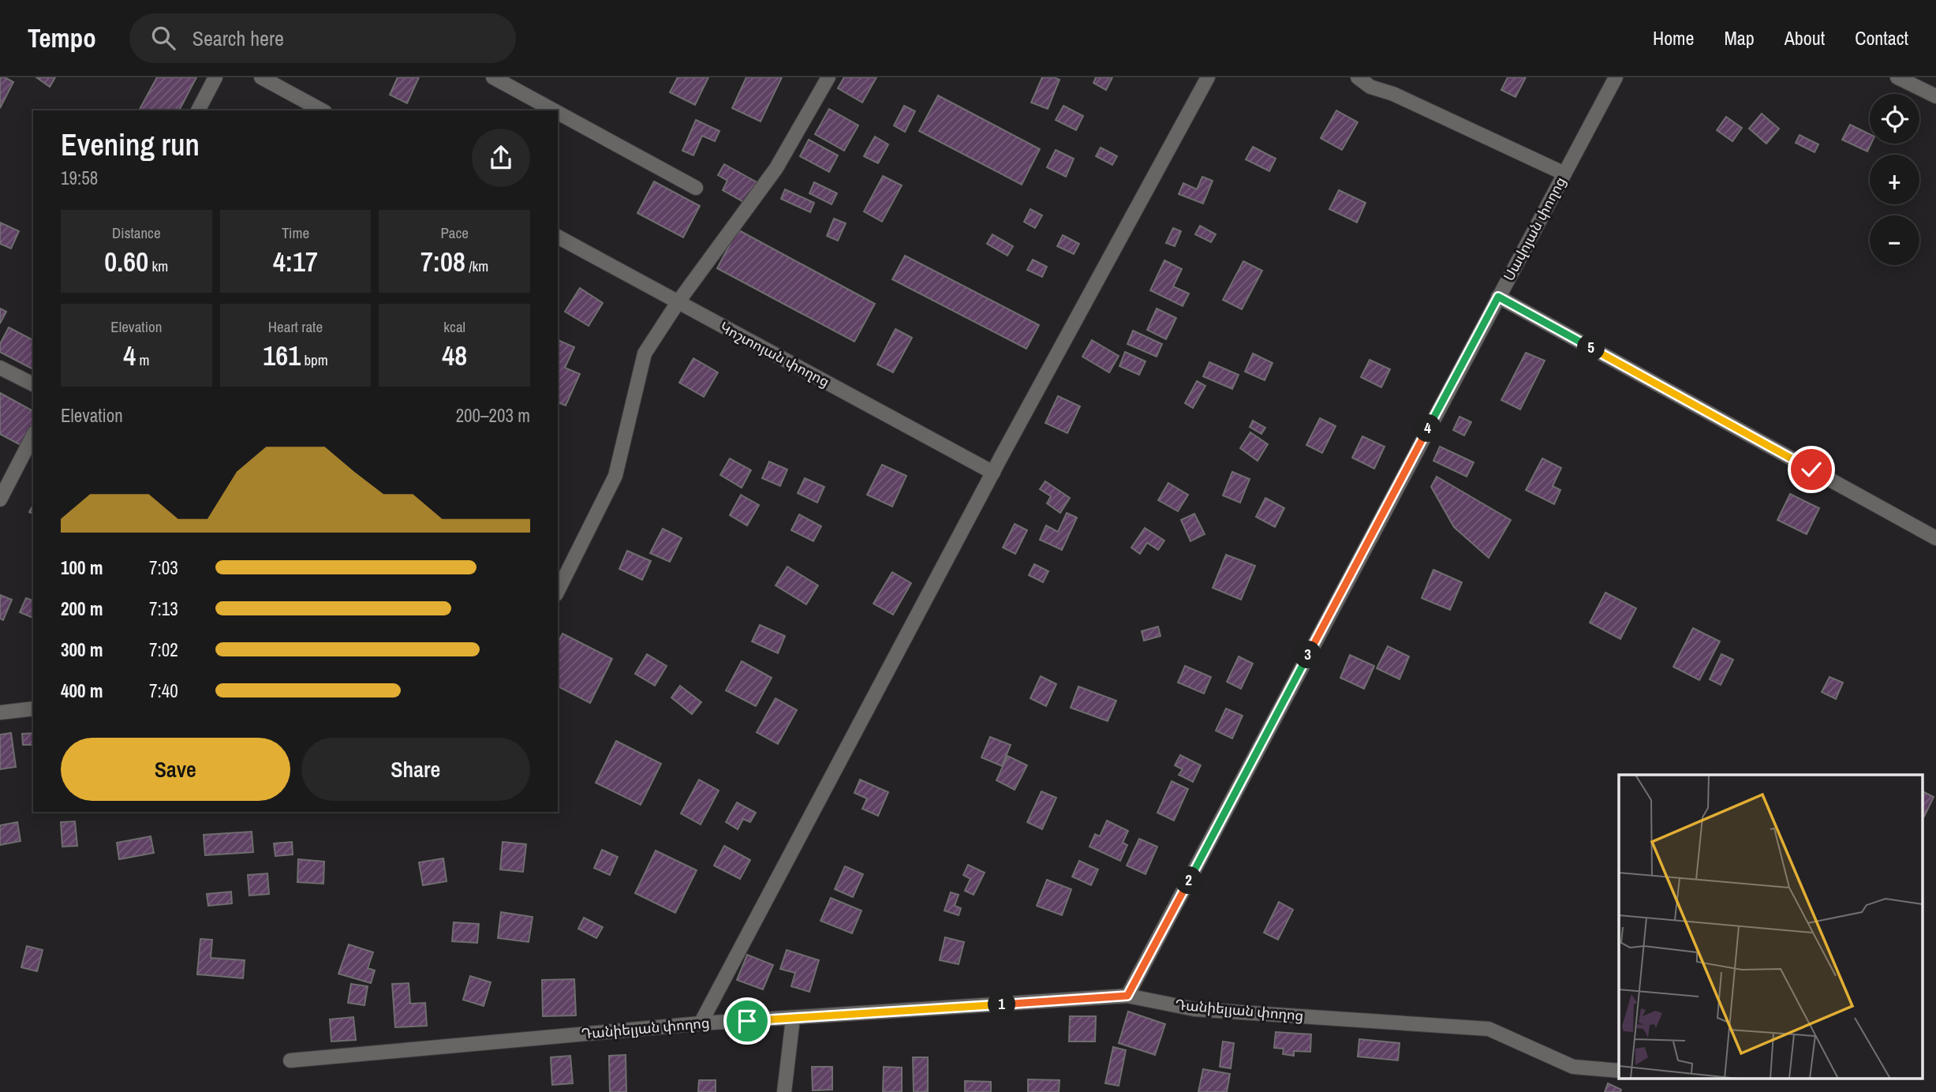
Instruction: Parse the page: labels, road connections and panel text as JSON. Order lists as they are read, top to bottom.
{
  "streets": {
    "street": ["Սավոյան փողոց", "Կոշտոյան փողոց", "Դանիելյան փողոց"]
  },
  "crossings": [
    ["Սավոյան փողոց", "Դանիելյան փողոց"]
  ],
  "page": {
    "header": "Tempo",
    "search": "Search here",
    "nav": [
      "Home",
      "Map",
      "About",
      "Contact"
    ],
    "map_buttons": ["+", "−"],
    "heading": ["Evening run", "19:58"],
    "stats": [
      ["Distance", "0.60 km"],
      ["Time", "4:17"],
      ["Pace", "7:08 /km"],
      ["Elevation", "4 m"],
      ["Heart rate", "161 bpm"],
      ["kcal", "48"]
    ],
    "pins": [
      "5",
      "4",
      "3",
      "2",
      "1"
    ],
    "chart": ["Elevation", "200–203 m"],
    "list": [
      {
        "name": "100 m",
        "note": "7:03"
      },
      {
        "name": "200 m",
        "note": "7:13"
      },
      {
        "name": "300 m",
        "note": "7:02"
      },
      {
        "name": "400 m",
        "note": "7:40"
      }
    ],
    "buttons": ["Save", "Share"]
  }
}
